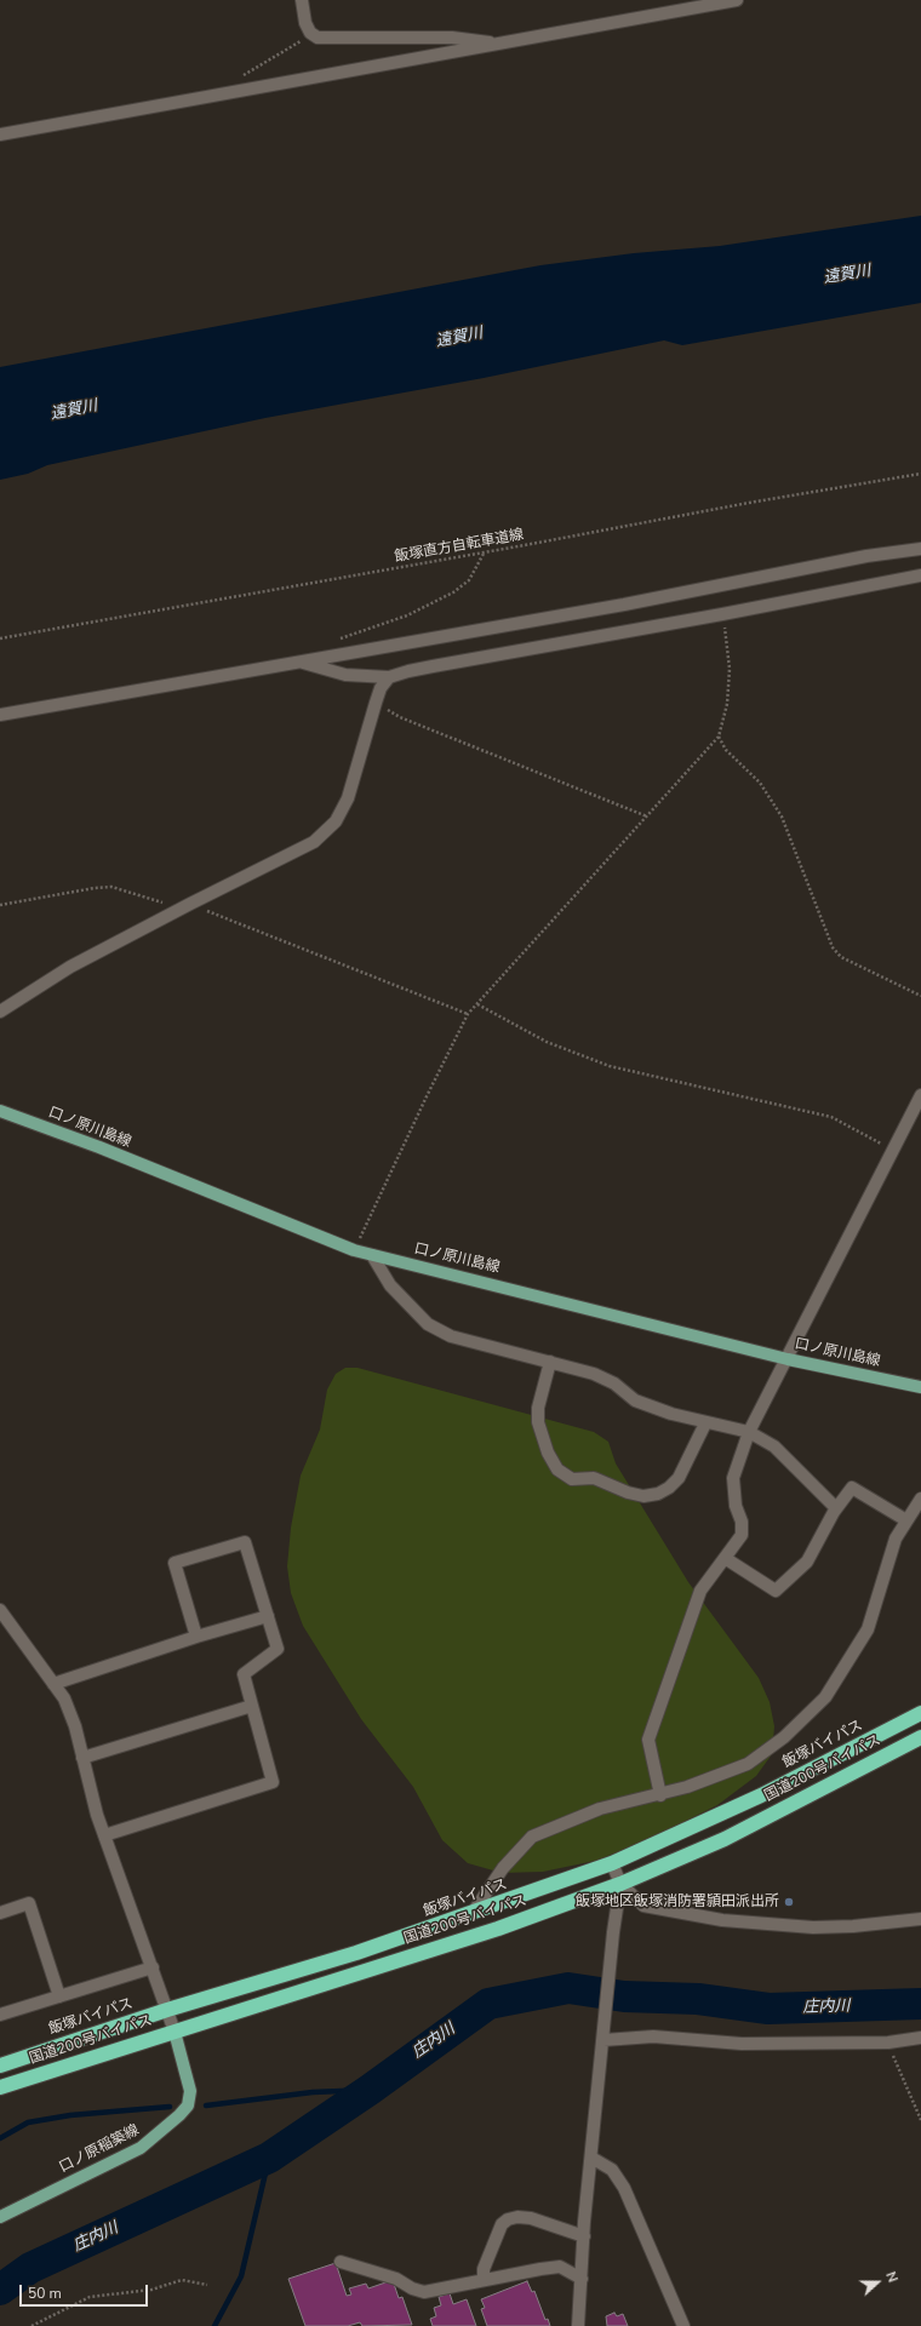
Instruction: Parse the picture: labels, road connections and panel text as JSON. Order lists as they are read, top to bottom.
{
  "streets": {
    "highway": ["飯塚バイパス", "国道200号バイパス"],
    "main road": ["口ノ原川島線", "口ノ原稲築線"],
    "path": ["飯塚直方自転車道線"]
  },
  "crossings": [
    ["国道200号バイパス", "口ノ原稲築線"]
  ],
  "water": ["遠賀川", "庄内川"],
  "places": ["飯塚地区飯塚消防署頴田派出所"],
  "scale_bar": "50 m",
  "north": "right"
}
